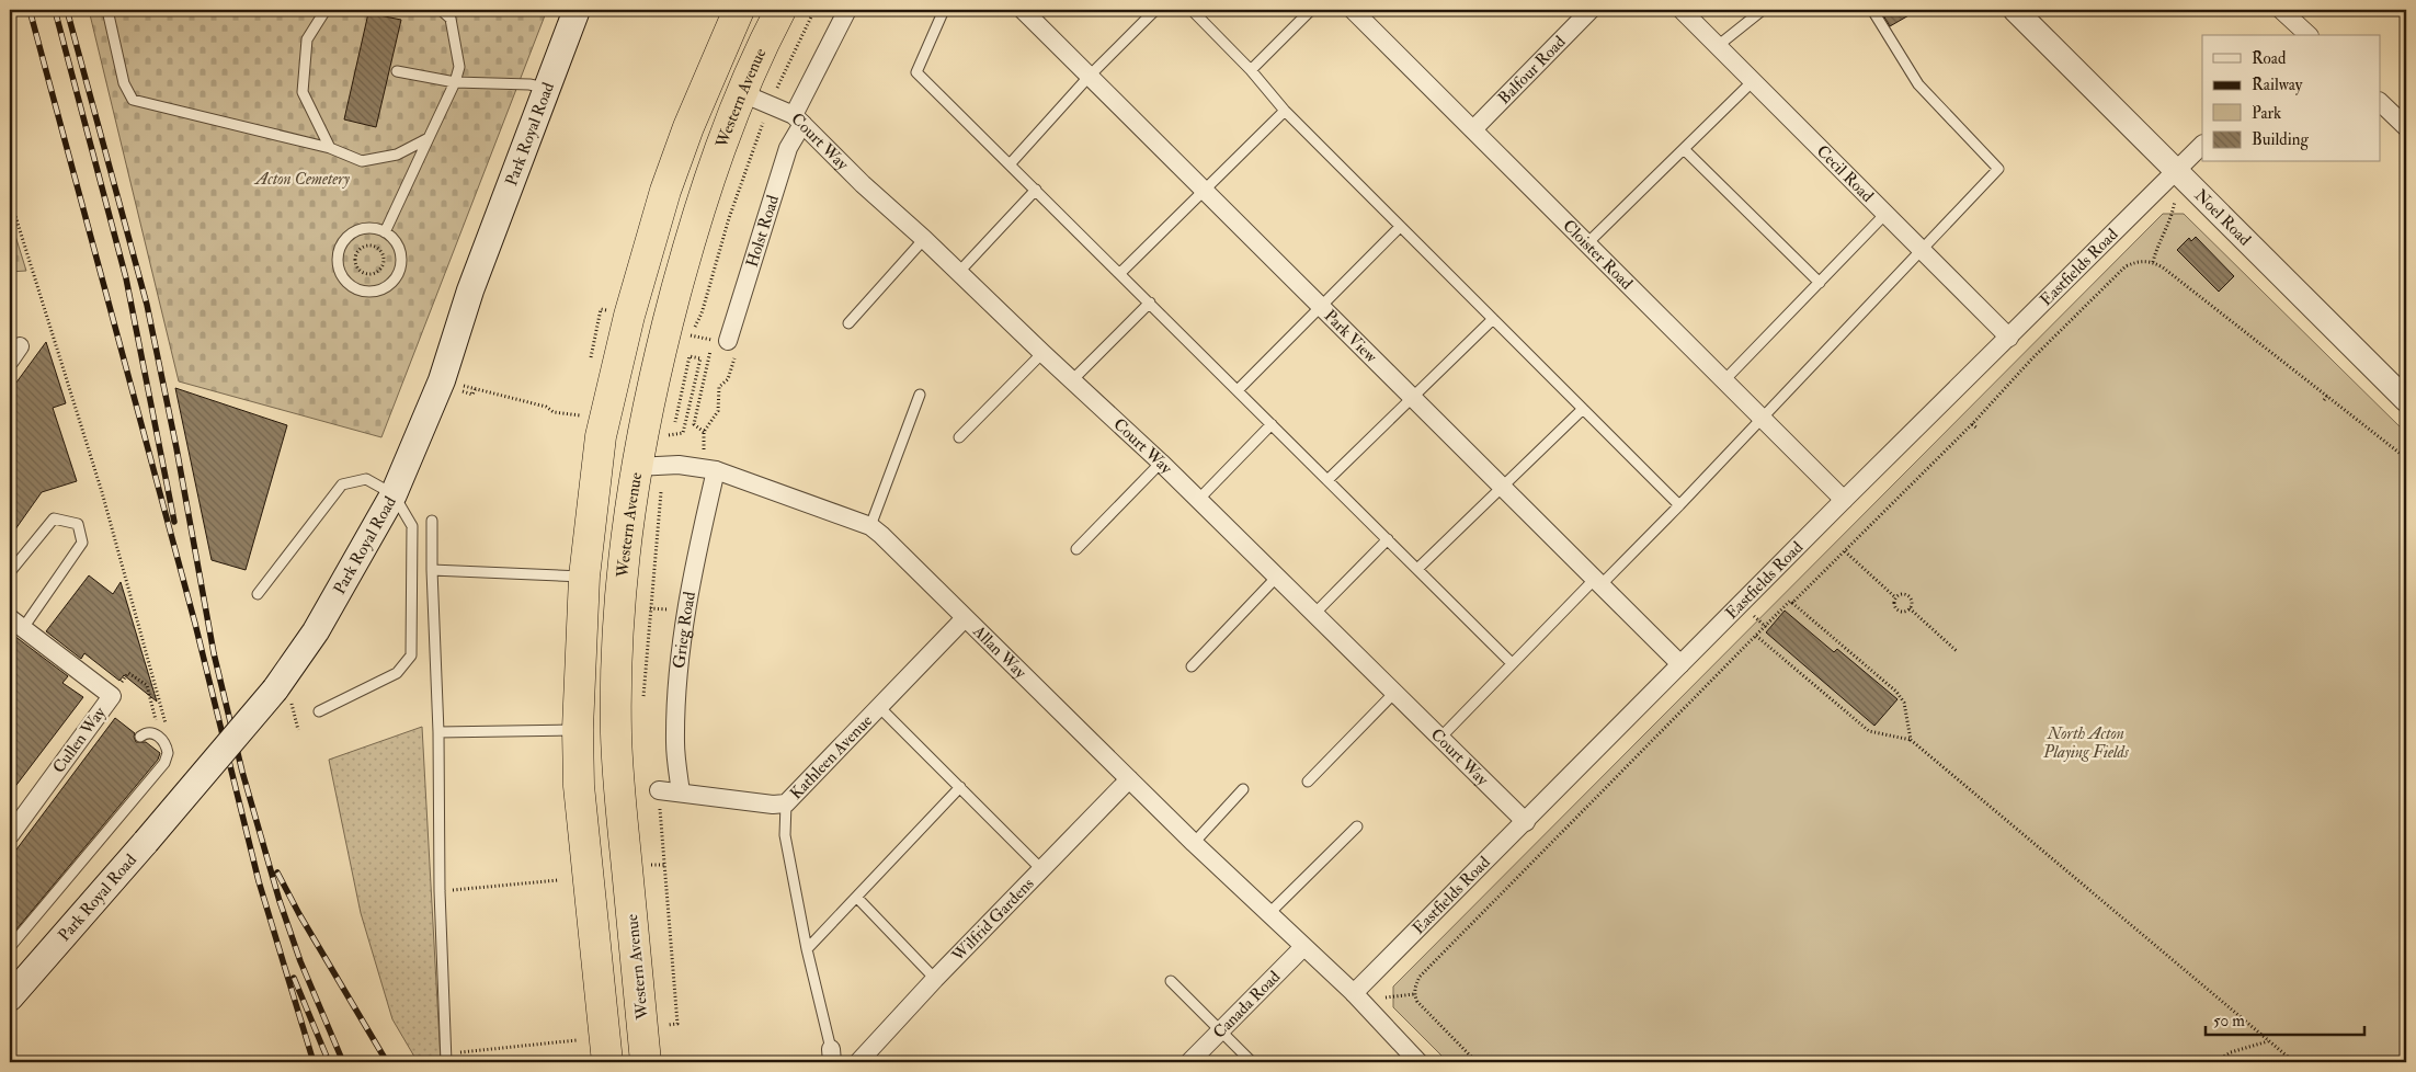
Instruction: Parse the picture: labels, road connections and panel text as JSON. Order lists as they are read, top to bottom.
{
  "streets": {
    "highway": ["Western Avenue"],
    "main road": ["Park Royal Road"],
    "street": [
      "Balfour Road",
      "Court Way",
      "Cecil Road",
      "Noel Road",
      "Holst Road",
      "Cloister Road",
      "Eastfields Road",
      "Park View",
      "Grieg Road",
      "Allan Way",
      "Cullen Way",
      "Kathleen Avenue",
      "Wilfrid Gardens",
      "Canada Road"
    ]
  },
  "crossings": [
    ["Balfour Road", "Cloister Road"],
    ["Western Avenue", "Court Way"],
    ["Western Avenue", "Allan Way"],
    ["Court Way", "Holst Road"],
    ["Court Way", "Eastfields Road"],
    ["Cecil Road", "Eastfields Road"],
    ["Noel Road", "Eastfields Road"],
    ["Cloister Road", "Eastfields Road"],
    ["Eastfields Road", "Park View"],
    ["Eastfields Road", "Allan Way"],
    ["Grieg Road", "Allan Way"],
    ["Grieg Road", "Kathleen Avenue"],
    ["Allan Way", "Kathleen Avenue"],
    ["Allan Way", "Wilfrid Gardens"],
    ["Allan Way", "Canada Road"]
  ],
  "parks": ["Acton Cemetery", "North Acton Playing Fields"],
  "legend": [
    "Road",
    "Railway",
    "Park",
    "Building"
  ],
  "scale_bar": "50 m"
}
